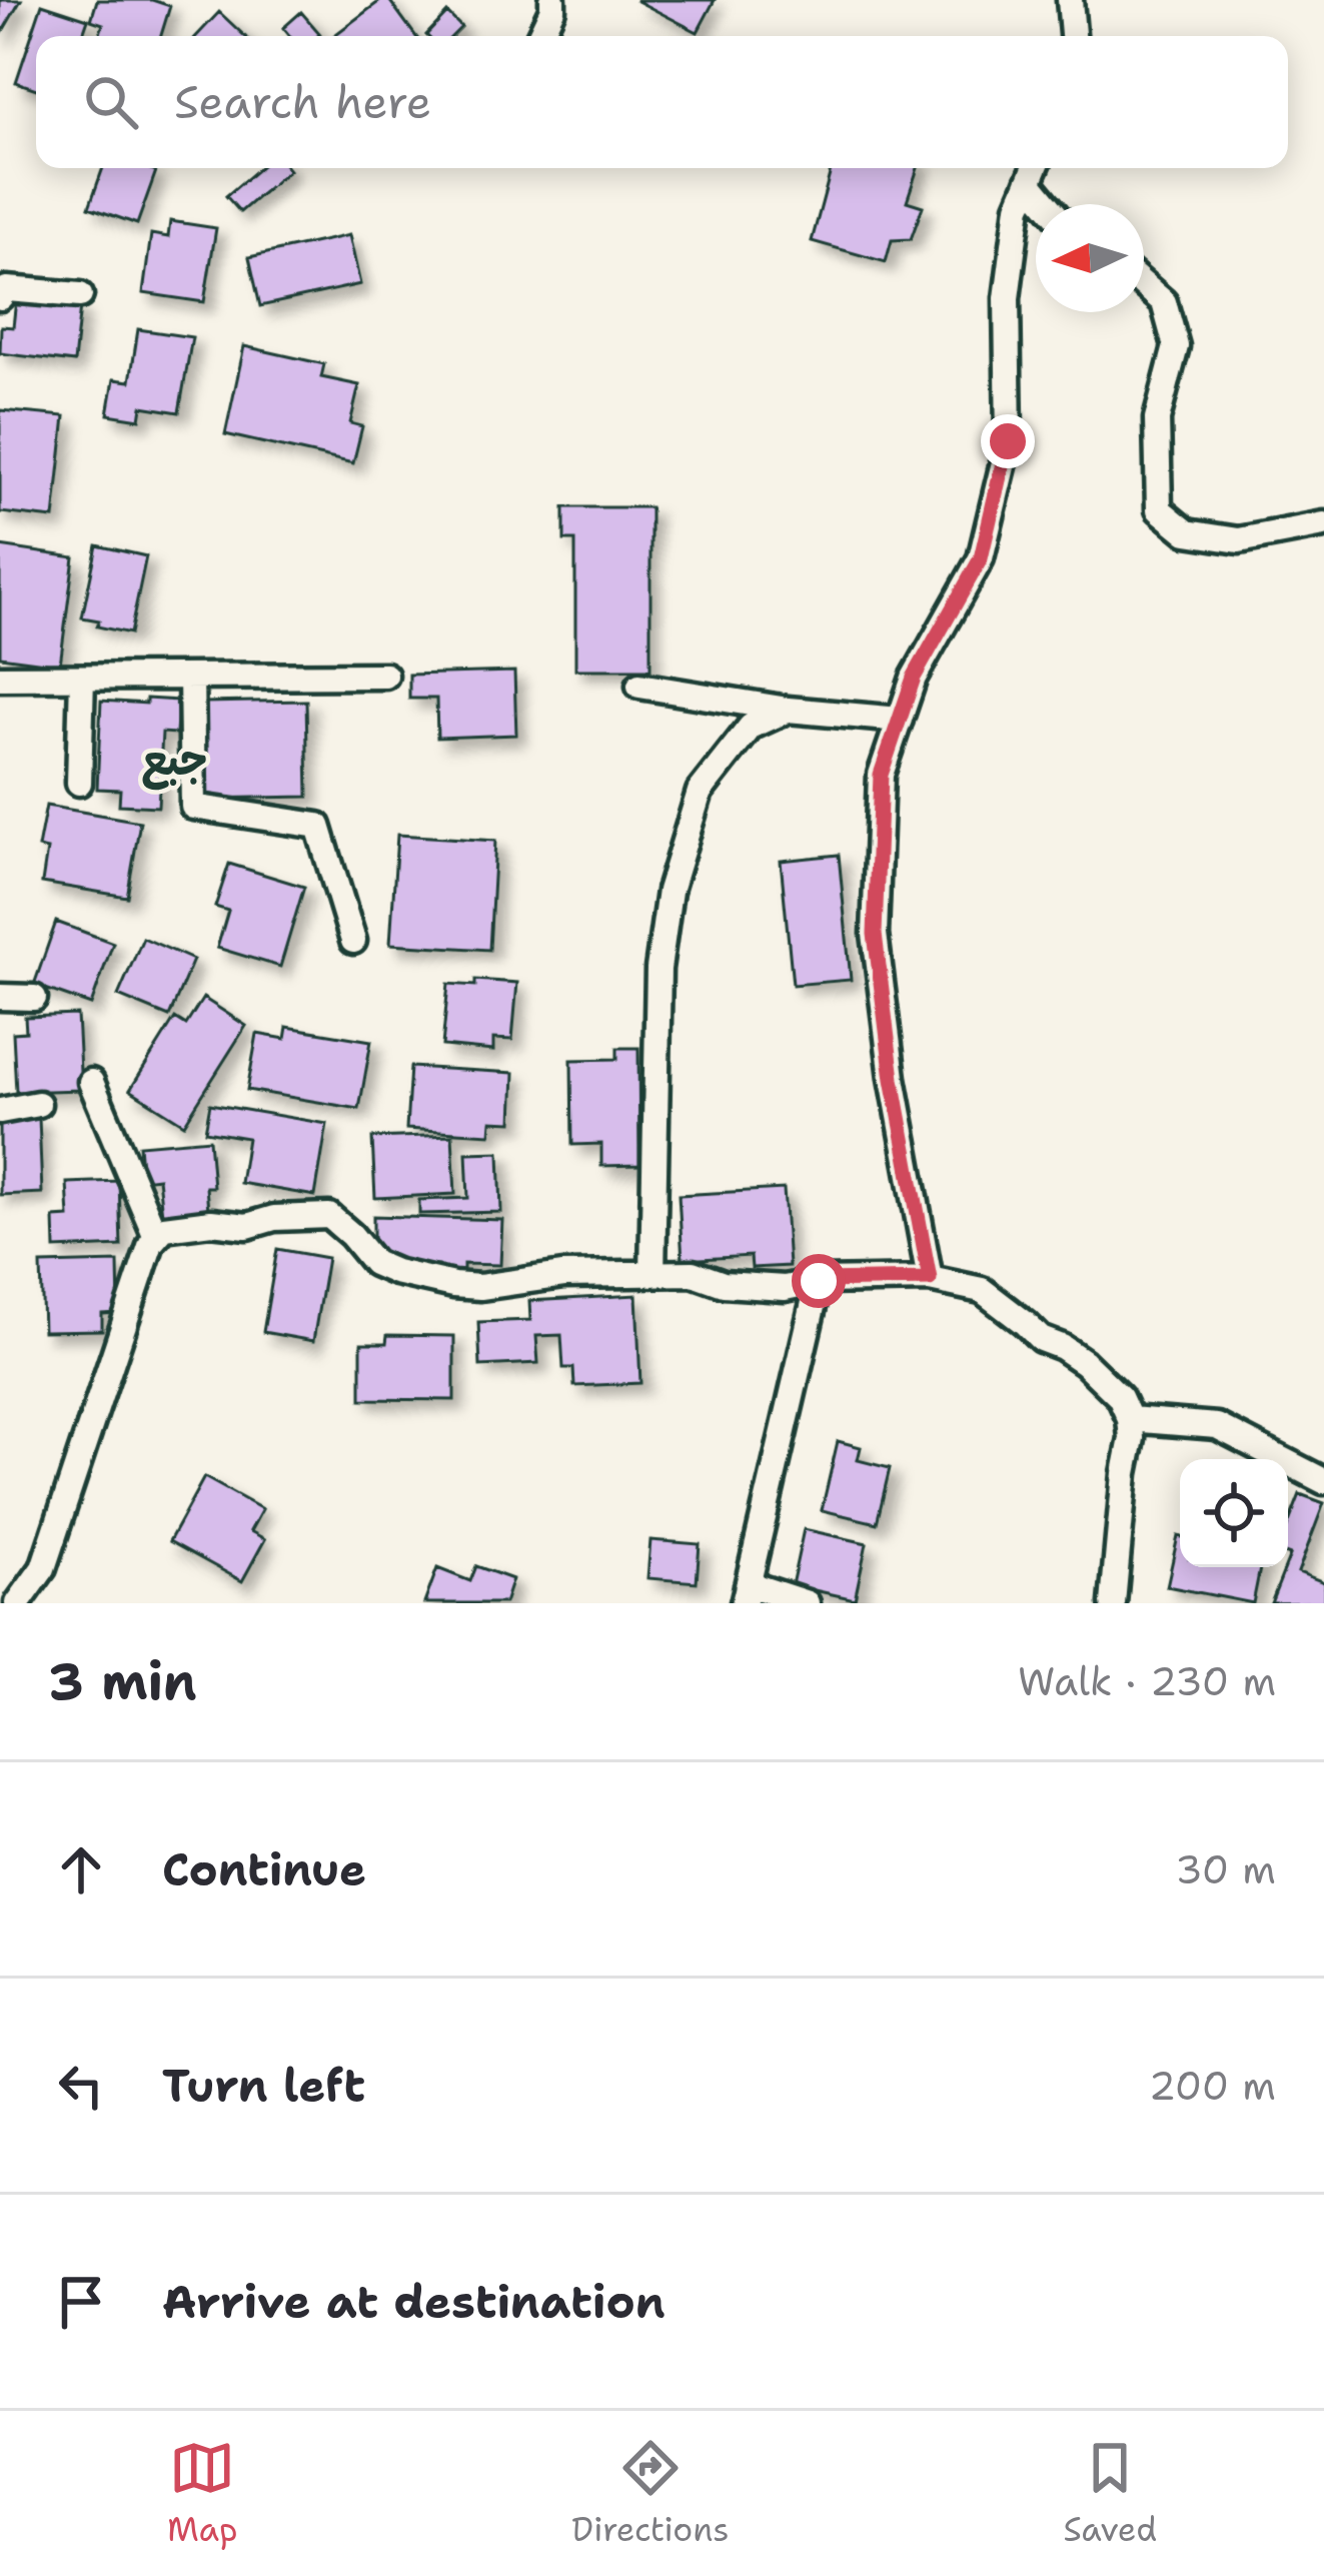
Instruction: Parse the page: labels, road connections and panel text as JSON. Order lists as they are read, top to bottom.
{
  "districts": ["جبع"],
  "north": "left",
  "page": {
    "search": "Search here",
    "heading": ["3 min", "Walk · 230 m"],
    "list": [
      ["Continue", "30 m"],
      ["Turn left", "200 m"],
      "Arrive at destination"
    ],
    "nav": ["Map", "Directions", "Saved"]
  }
}
